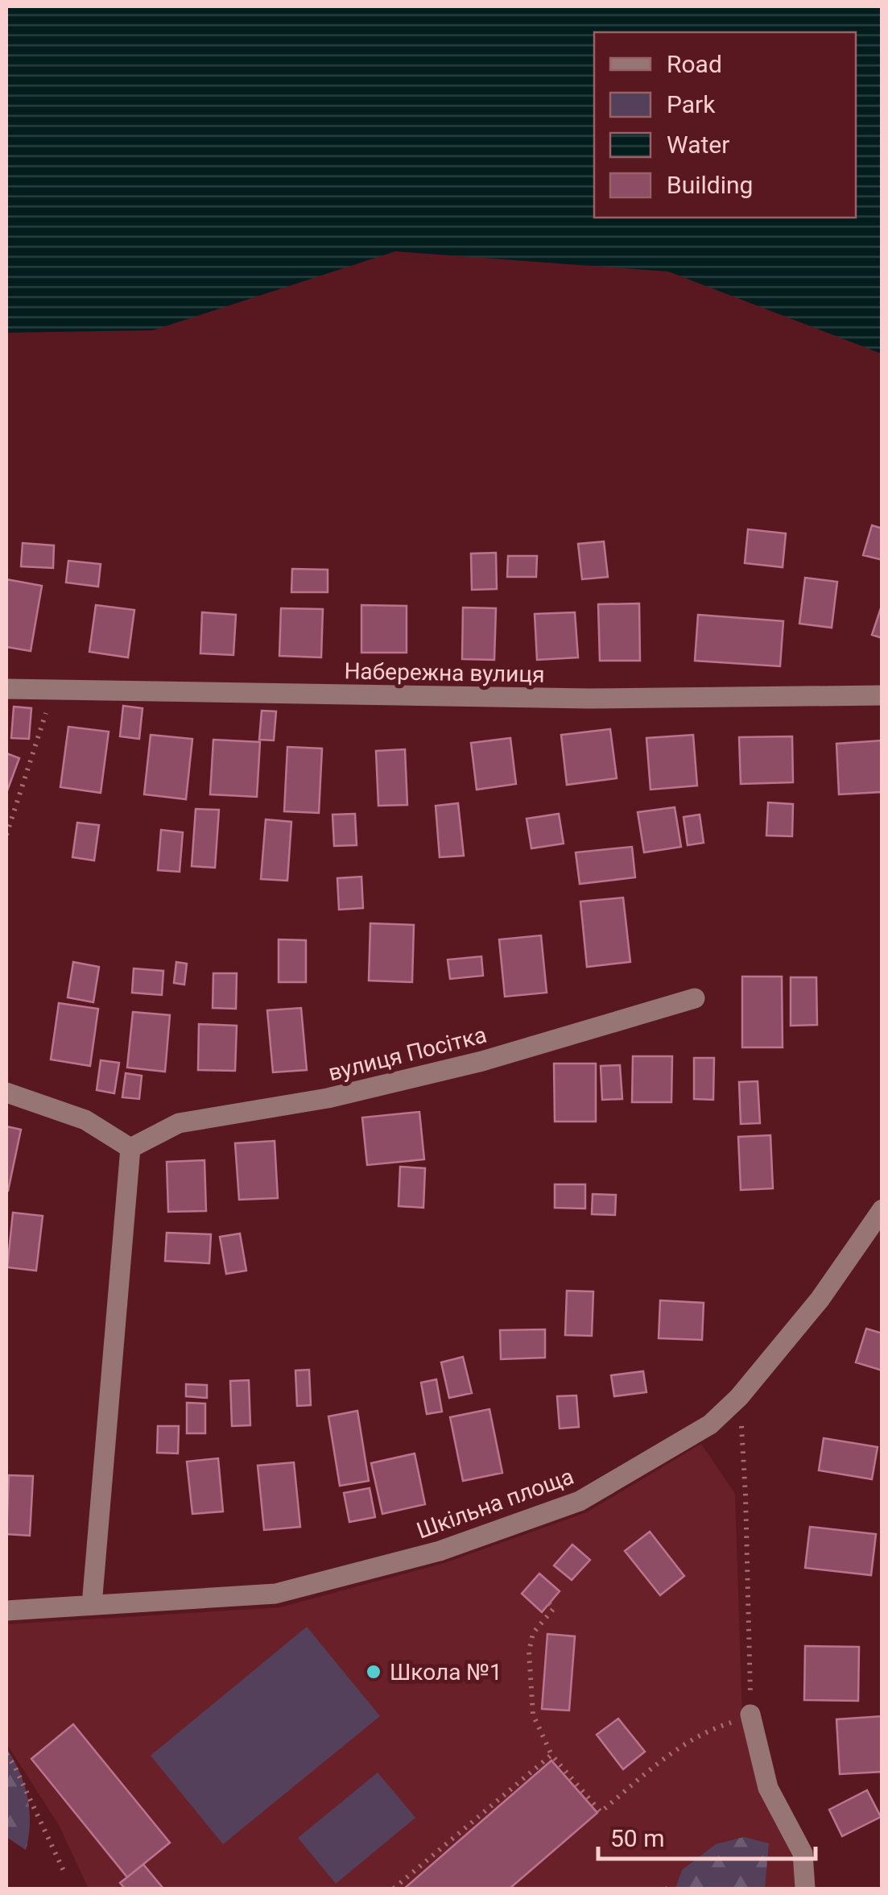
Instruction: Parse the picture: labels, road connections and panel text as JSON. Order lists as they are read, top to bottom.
{
  "streets": {
    "street": ["Набережна вулиця", "вулиця Посітка", "Шкільна площа"]
  },
  "places": ["Школа №1"],
  "legend": [
    "Road",
    "Park",
    "Water",
    "Building"
  ],
  "scale_bar": "50 m"
}
